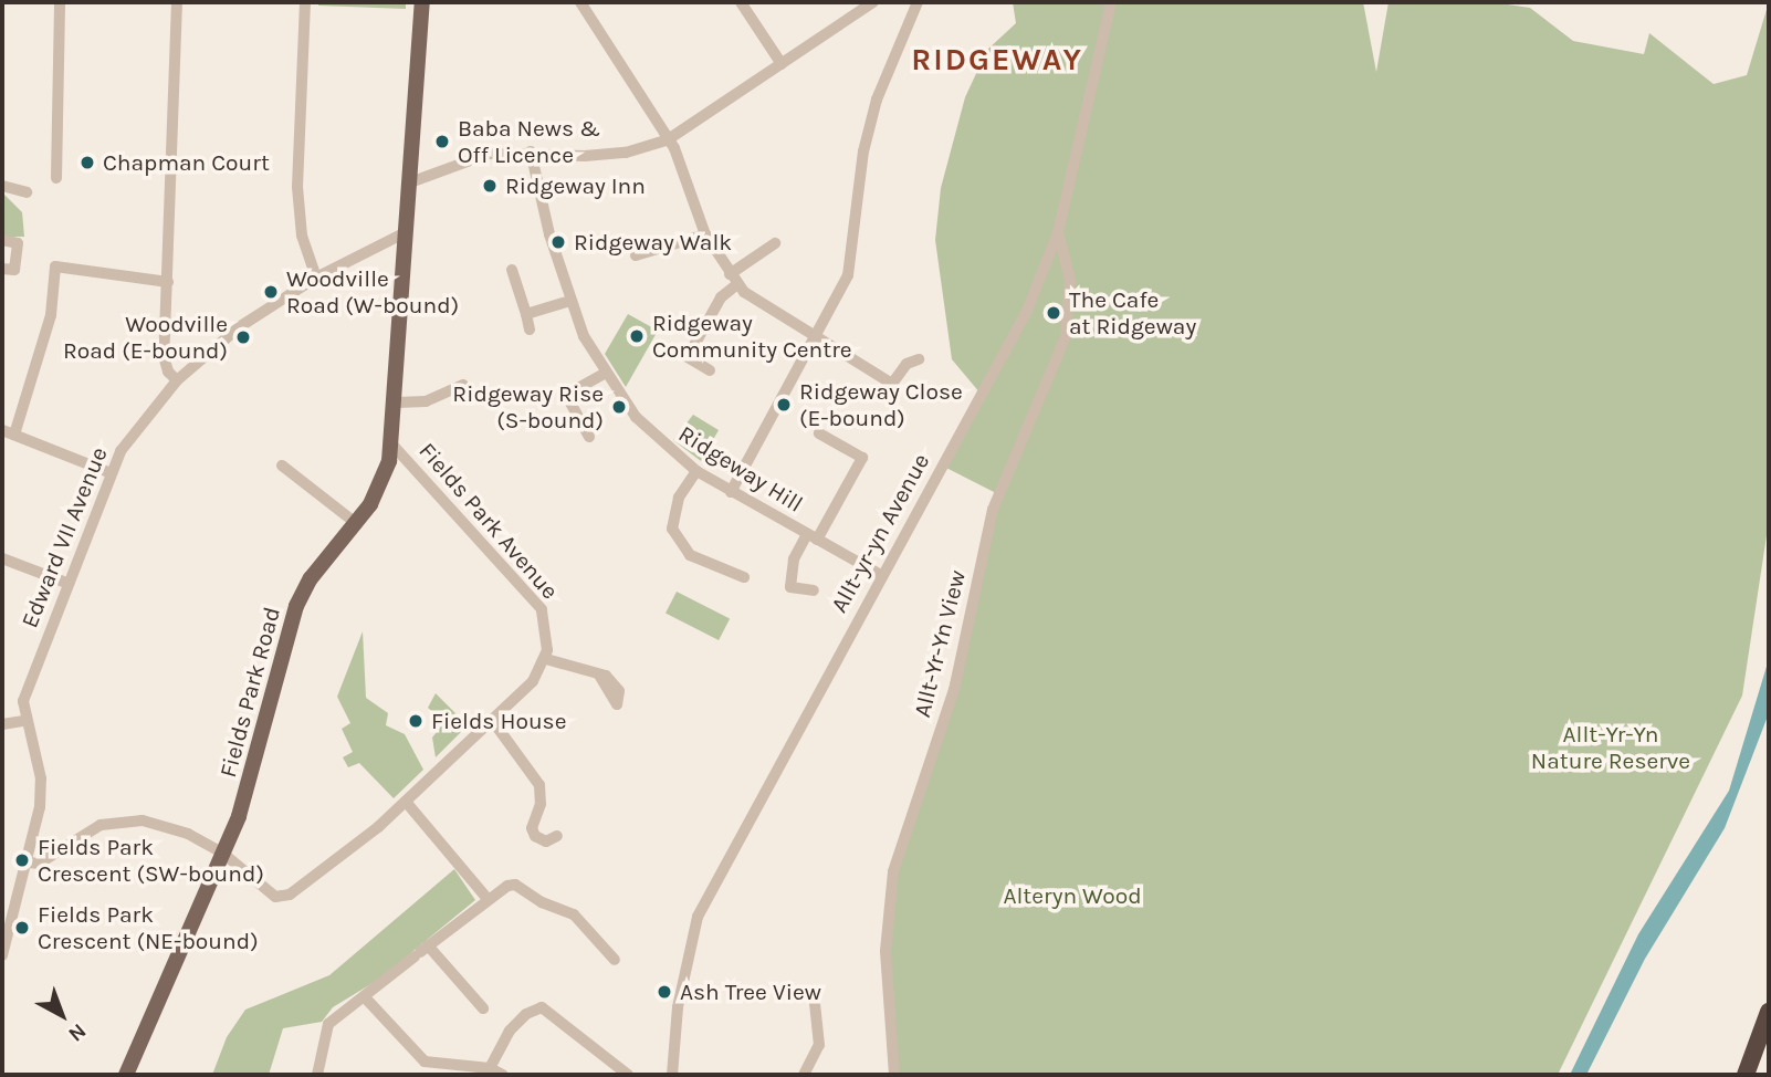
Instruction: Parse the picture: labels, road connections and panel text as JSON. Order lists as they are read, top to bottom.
{
  "streets": {
    "main road": ["Fields Park Road"],
    "street": [
      "Ridgeway Hill",
      "Fields Park Avenue",
      "Allt-yr-yn Avenue",
      "Edward VII Avenue",
      "Allt-Yr-Yn View"
    ]
  },
  "crossings": [
    ["Ridgeway Hill", "Allt-yr-yn Avenue"],
    ["Fields Park Avenue", "Fields Park Road"],
    ["Allt-yr-yn Avenue", "Allt-Yr-Yn View"],
    ["Edward VII Avenue", "Fields Park Road"]
  ],
  "districts": ["RIDGEWAY"],
  "parks": ["Allt-Yr-Yn Nature Reserve", "Alteryn Wood"],
  "places": [
    "Baba News & Off Licence",
    "Chapman Court",
    "Ridgeway Inn",
    "Ridgeway Walk",
    "Woodville Road (W-bound)",
    "The Cafe at Ridgeway",
    "Ridgeway Community Centre",
    "Woodville Road (E-bound)",
    "Ridgeway Close (E-bound)",
    "Ridgeway Rise (S-bound)",
    "Fields House",
    "Fields Park Crescent (SW-bound)",
    "Fields Park Crescent (NE-bound)",
    "Ash Tree View"
  ],
  "north": "bottom right"
}
